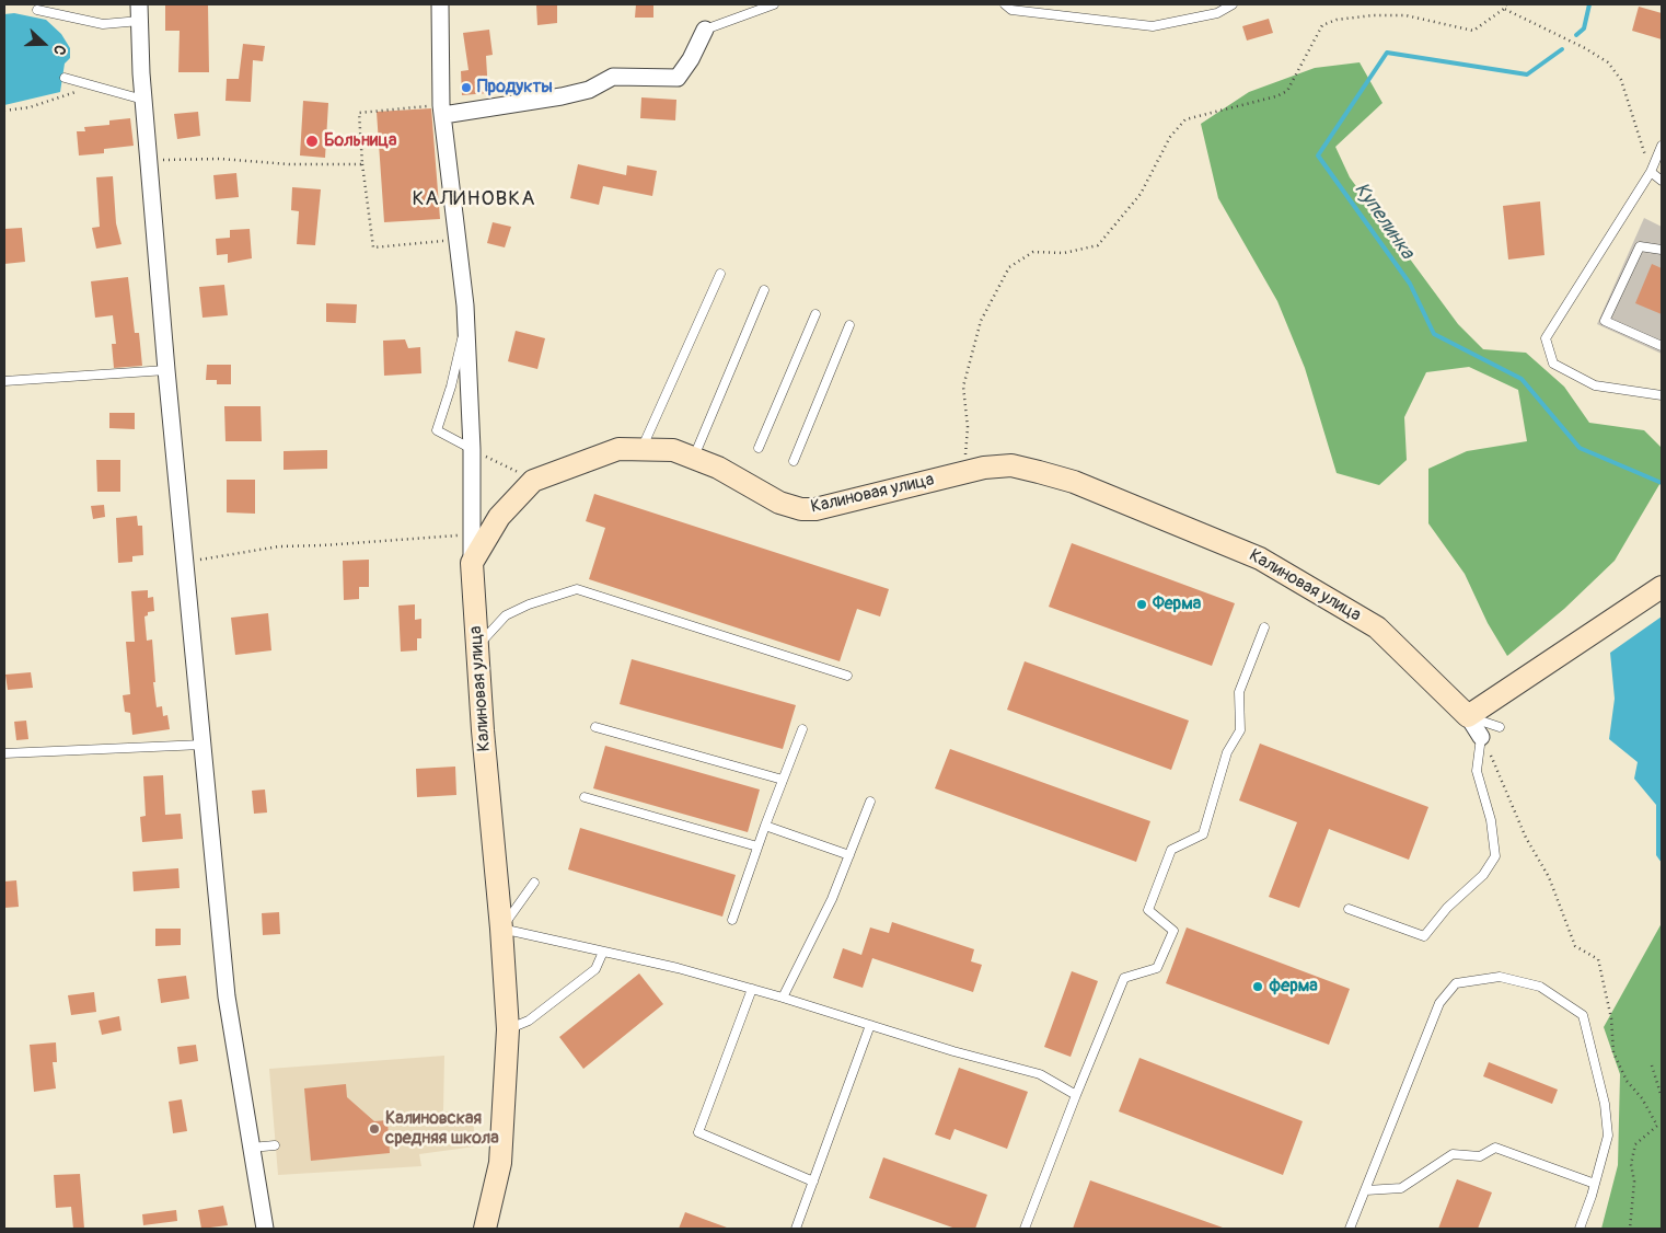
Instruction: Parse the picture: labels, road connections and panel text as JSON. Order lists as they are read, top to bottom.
{
  "streets": {
    "street": ["Калиновая улица"]
  },
  "districts": ["КАЛИНОВКА"],
  "water": ["Купелинка"],
  "places": [
    "Продукты",
    "Больница",
    "Ферма",
    "ферма",
    "Калиновская средняя школа"
  ],
  "north": "right"
}
